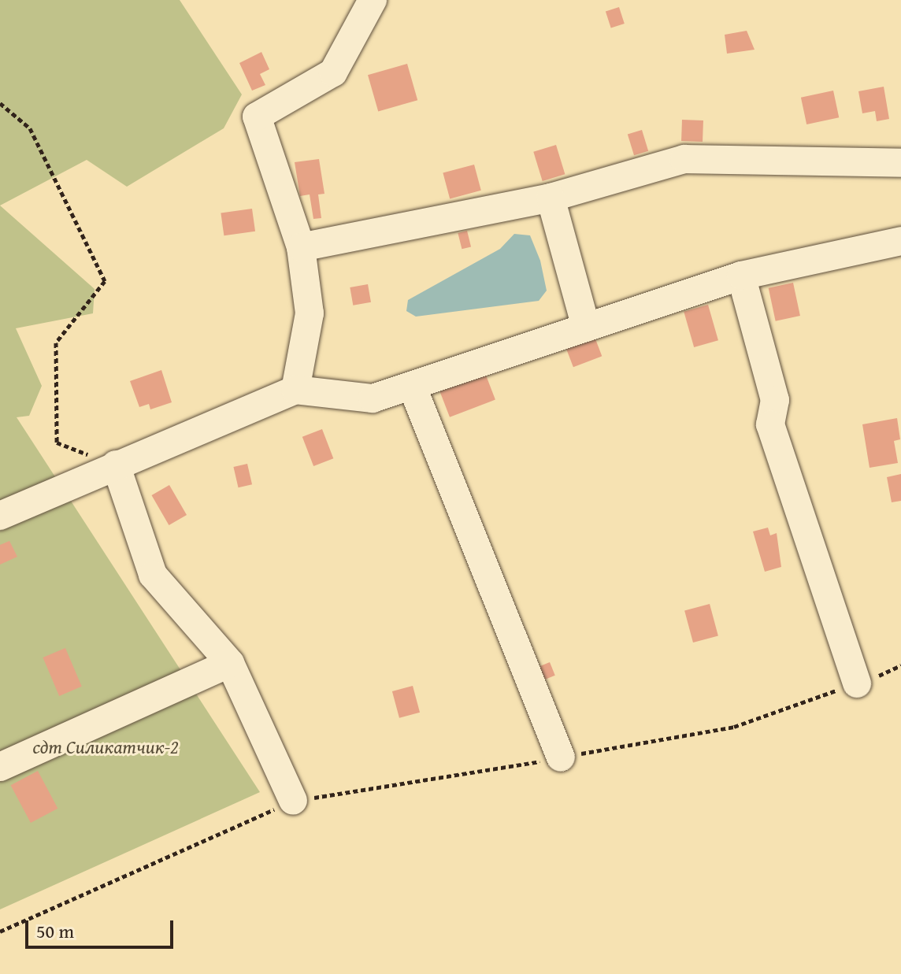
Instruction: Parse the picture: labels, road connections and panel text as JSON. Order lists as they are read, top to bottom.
{
  "parks": ["сдт Силикатчик-2"],
  "scale_bar": "50 m"
}
